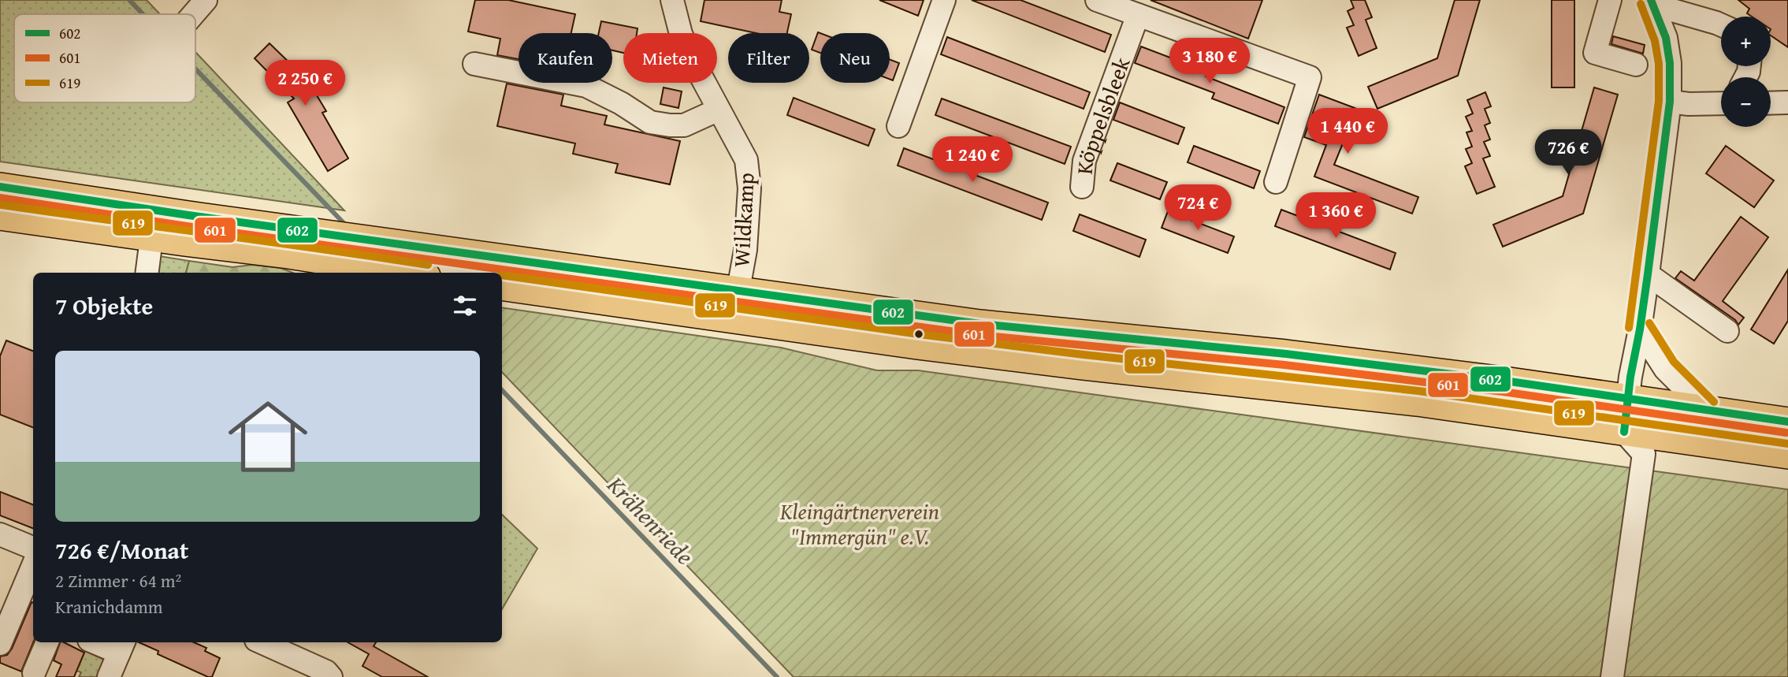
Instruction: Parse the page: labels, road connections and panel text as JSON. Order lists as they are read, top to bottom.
{
  "streets": {
    "street": ["Köppelsbleek", "Wildkamp"]
  },
  "water": ["Krähenriede"],
  "parks": ["Kleingärtnerverein \"Immergün\" e.V."],
  "lines": ["transit line 602", "transit line 619", "transit line 601"],
  "legend": ["602", "601", "619"],
  "page": {
    "map_buttons": ["+", "−"],
    "chip": [
      "Kaufen",
      "Mieten",
      "Filter",
      "Neu"
    ],
    "price": [
      "3 180 €",
      "2 250 €",
      "1 440 €",
      "726 €",
      "1 240 €",
      "724 €",
      "1 360 €"
    ],
    "heading": "7 Objekte",
    "list": [
      {
        "name": "726 €/Monat",
        "note": "2 Zimmer · 64 m² · Kranichdamm"
      }
    ]
  }
}
